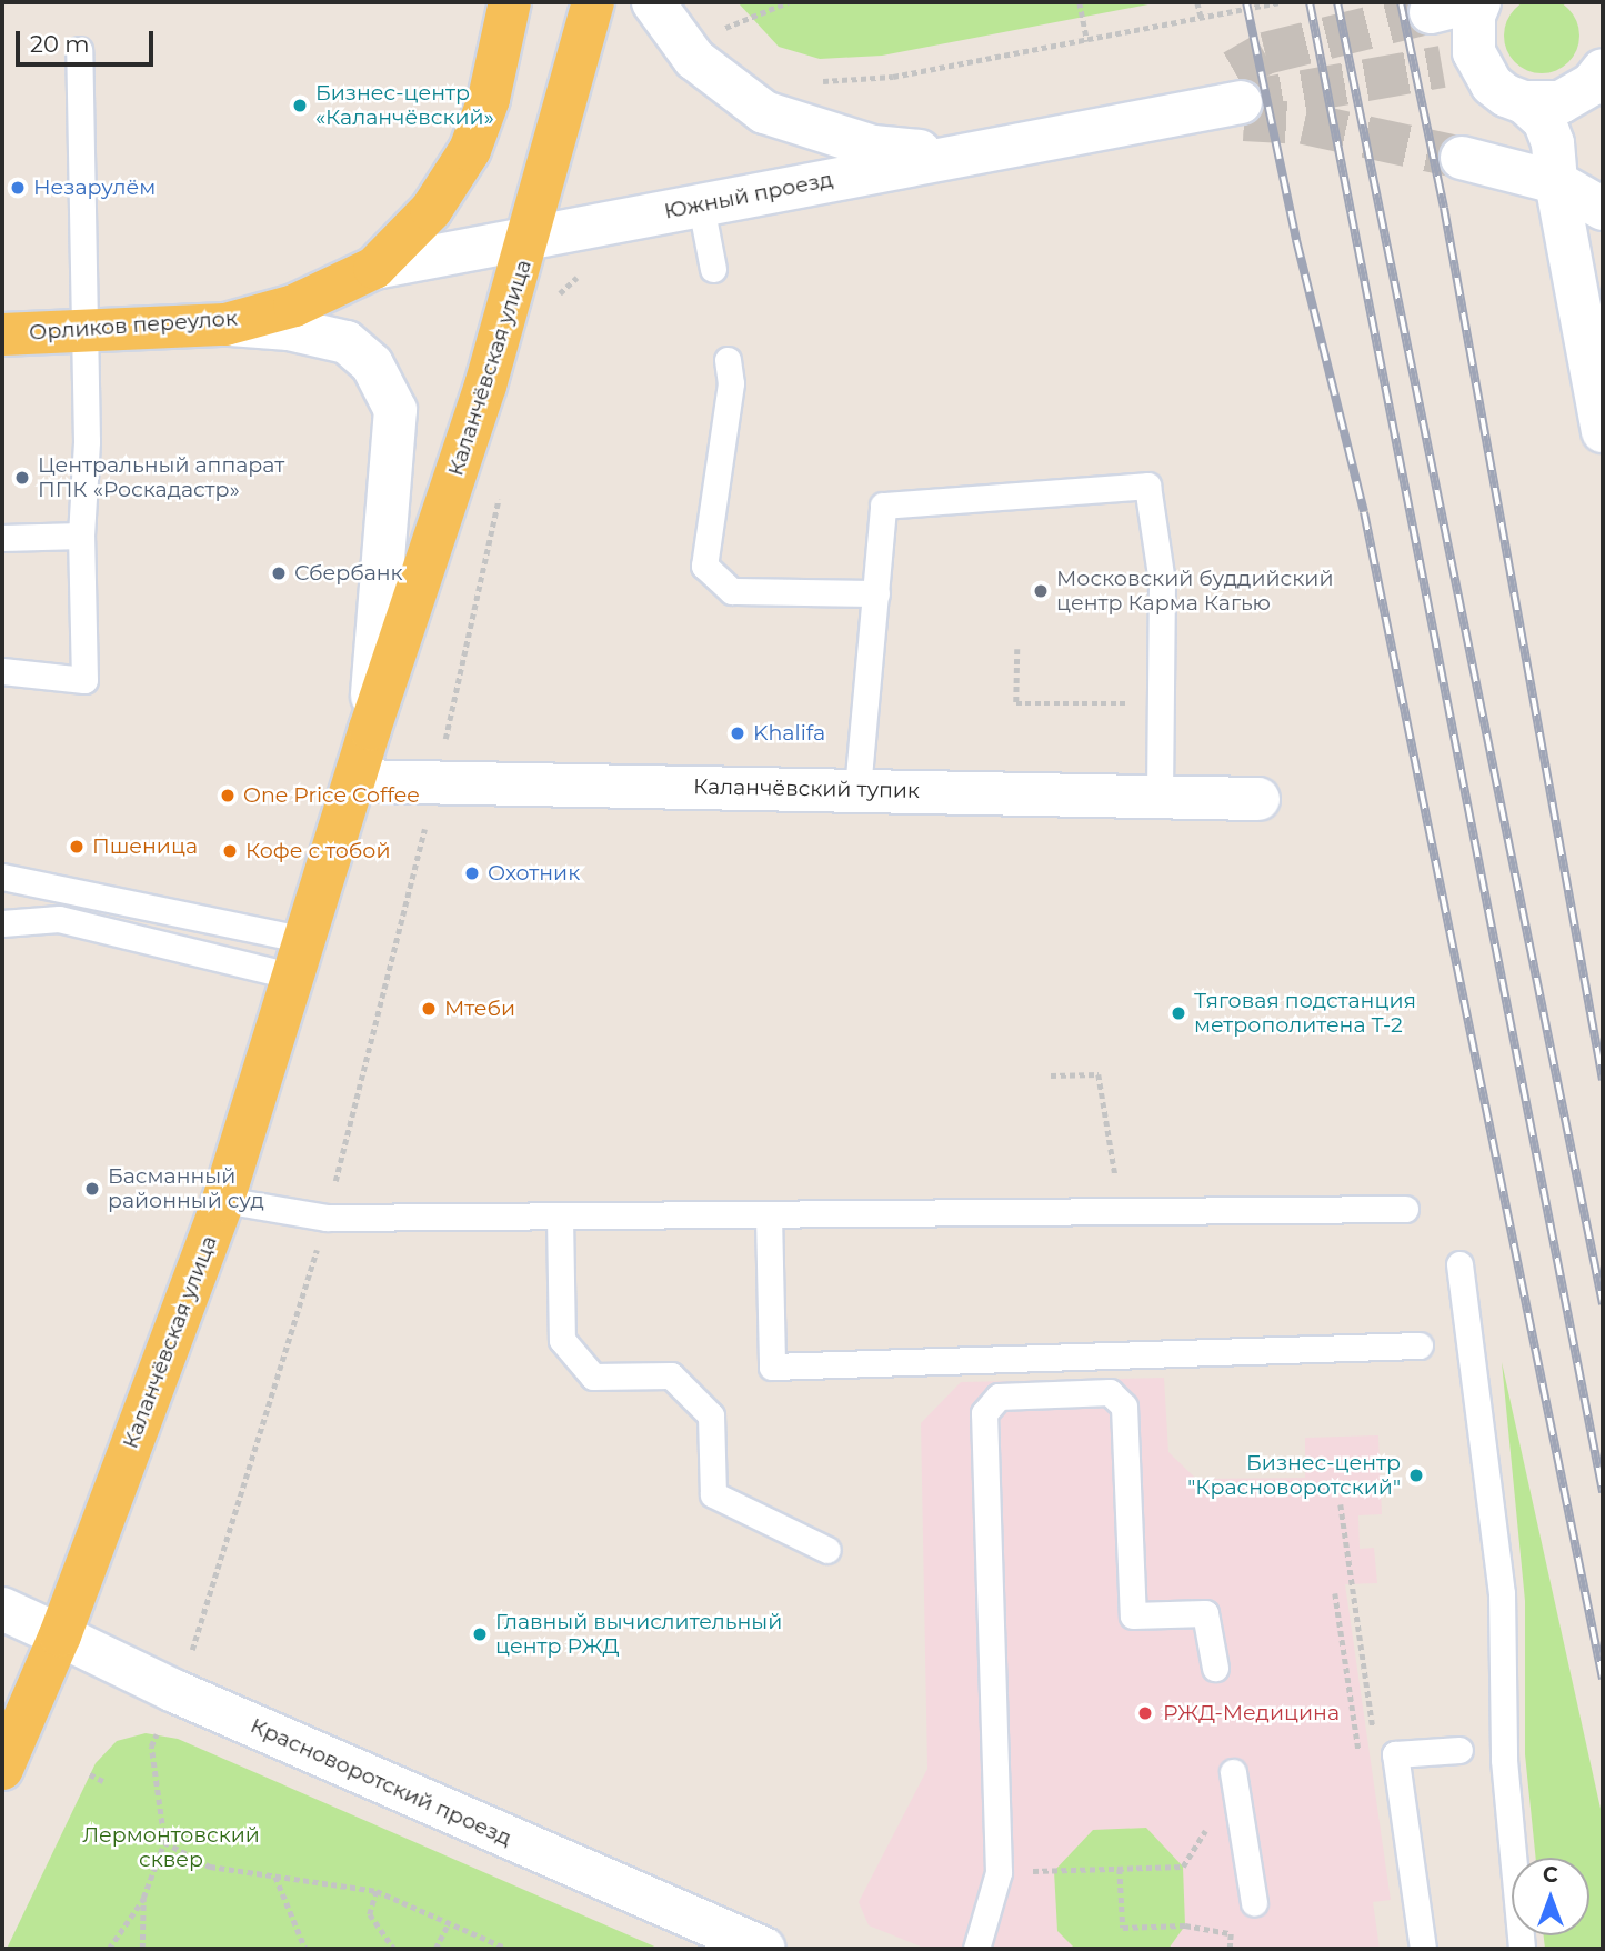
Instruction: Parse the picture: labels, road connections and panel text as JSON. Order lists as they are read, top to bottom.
{
  "streets": {
    "main road": ["Орликов переулок", "Каланчёвская улица"],
    "street": ["Южный проезд", "Каланчёвский тупик", "Красноворотский проезд"]
  },
  "crossings": [
    ["Южный проезд", "Орликов переулок"],
    ["Южный проезд", "Каланчёвская улица"],
    ["Орликов переулок", "Каланчёвская улица"],
    ["Каланчёвская улица", "Каланчёвский тупик"],
    ["Каланчёвская улица", "Красноворотский проезд"]
  ],
  "parks": ["Лермонтовский сквер"],
  "places": [
    "Бизнес-центр «Каланчёвский»",
    "Незарулём",
    "Центральный аппарат ППК «Роскадастр»",
    "Сбербанк",
    "Московский буддийский центр Карма Кагью",
    "Khalifa",
    "One Price Coffee",
    "Пшеница",
    "Кофе с тобой",
    "Охотник",
    "Мтеби",
    "Тяговая подстанция метрополитена Т-2",
    "Басманный районный суд",
    "Бизнес-центр \"Красноворотский\"",
    "Главный вычислительный центр РЖД",
    "РЖД-Медицина"
  ],
  "scale_bar": "20 m",
  "north": "top"
}
